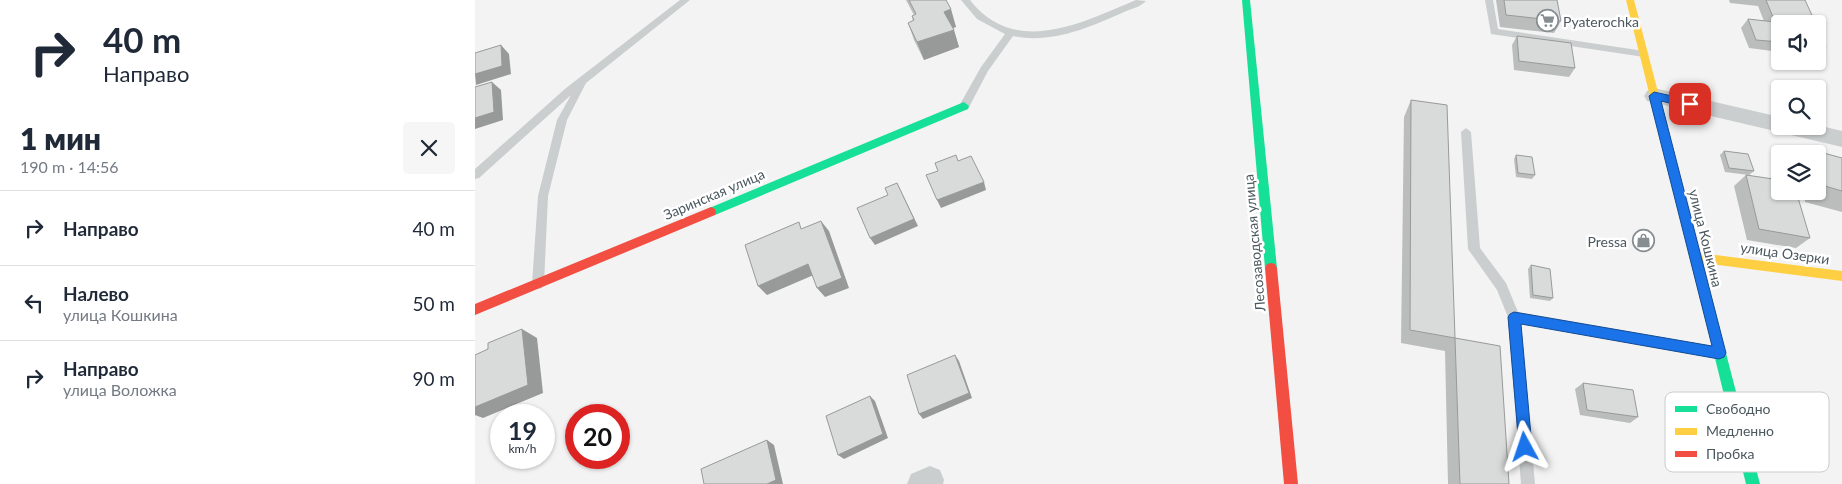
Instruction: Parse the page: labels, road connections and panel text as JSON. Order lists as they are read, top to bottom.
{
  "streets": {
    "street": [
      "Заринская улица",
      "улица Кошкина",
      "Лесозаводская улица",
      "улица Озерки"
    ]
  },
  "crossings": [
    ["улица Кошкина", "улица Озерки"]
  ],
  "places": {
    "supermarket": ["Pyaterochka"],
    "shop": ["Pressa"]
  },
  "legend": ["Свободно", "Медленно", "Пробка"],
  "page": {
    "turn": ["40 m", "Направо"],
    "heading": ["1 мин", "190 m · 14:56"],
    "list": [
      {
        "name": "Направо",
        "value": "40 m"
      },
      {
        "name": "Налево",
        "note": "улица Кошкина",
        "value": "50 m"
      },
      {
        "name": "Направо",
        "note": "улица Воложка",
        "value": "90 m"
      }
    ],
    "speed": "19 km/h",
    "limit": "20"
  }
}
